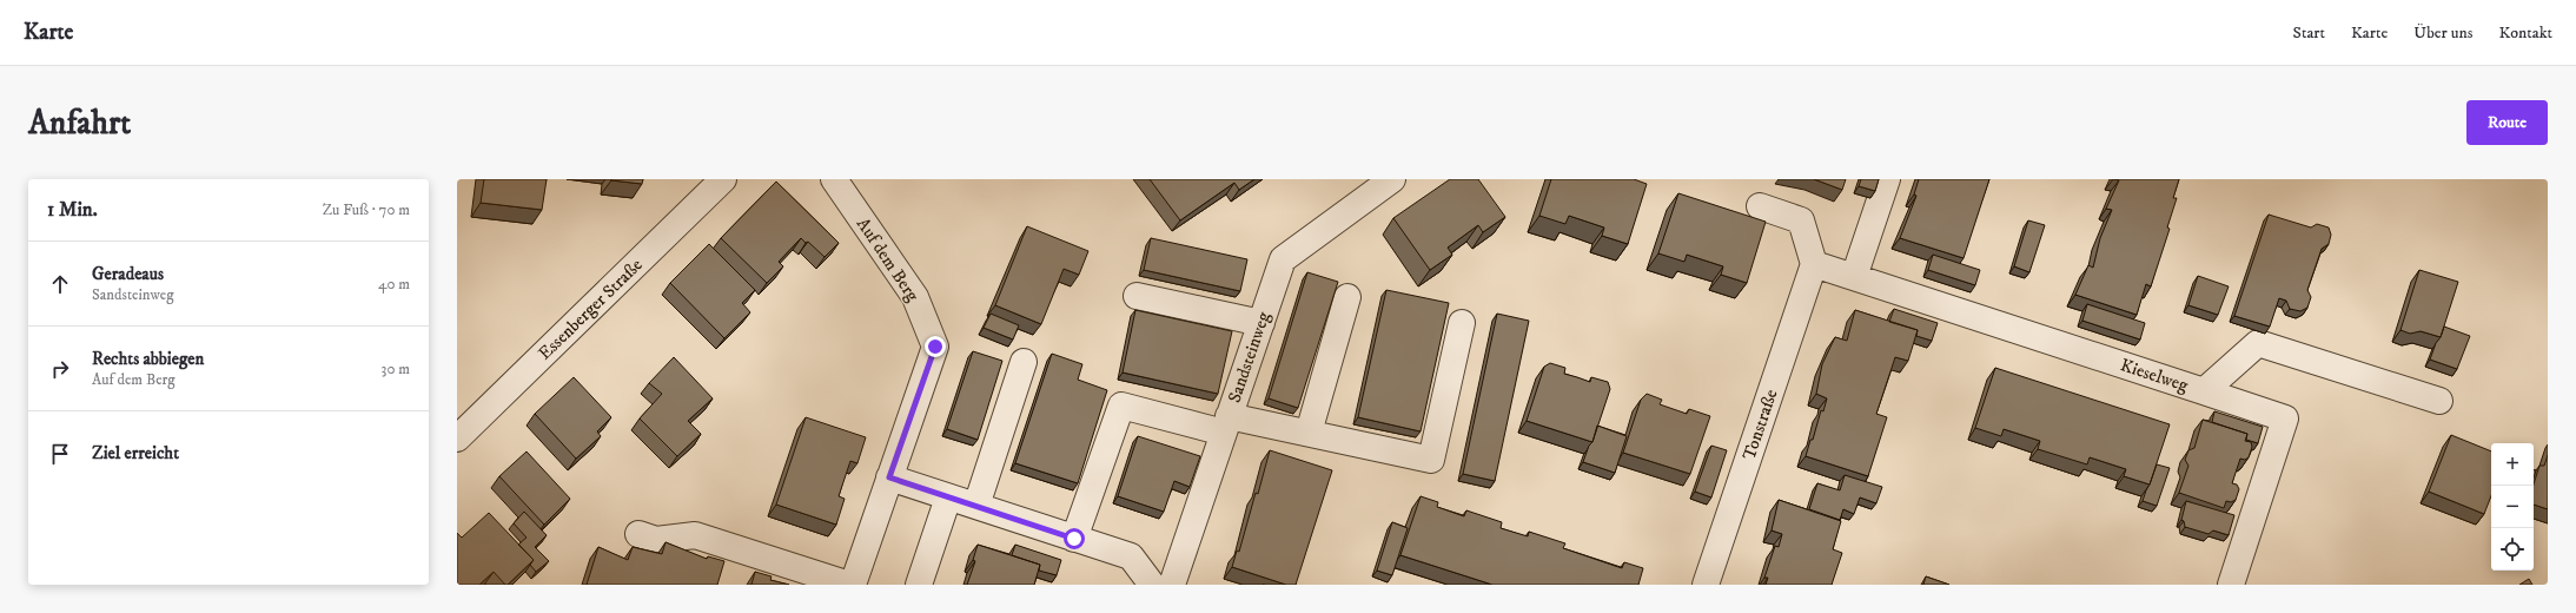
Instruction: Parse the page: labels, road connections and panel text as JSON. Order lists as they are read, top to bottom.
{
  "streets": {
    "street": [
      "Auf dem Berg",
      "Essenberger Straße",
      "Sandsteinweg",
      "Kieselweg",
      "Tonstraße"
    ]
  },
  "crossings": [
    ["Kieselweg", "Tonstraße"]
  ],
  "page": {
    "header": "Karte",
    "nav": [
      "Start",
      "Karte",
      "Über uns",
      "Kontakt"
    ],
    "buttons": "Route",
    "title": "Anfahrt",
    "heading": ["1 Min.", "Zu Fuß · 70 m"],
    "list": [
      ["Geradeaus", "Sandsteinweg", "40 m"],
      ["Rechts abbiegen", "Auf dem Berg", "30 m"],
      "Ziel erreicht"
    ],
    "map_buttons": ["+", "−"]
  }
}
